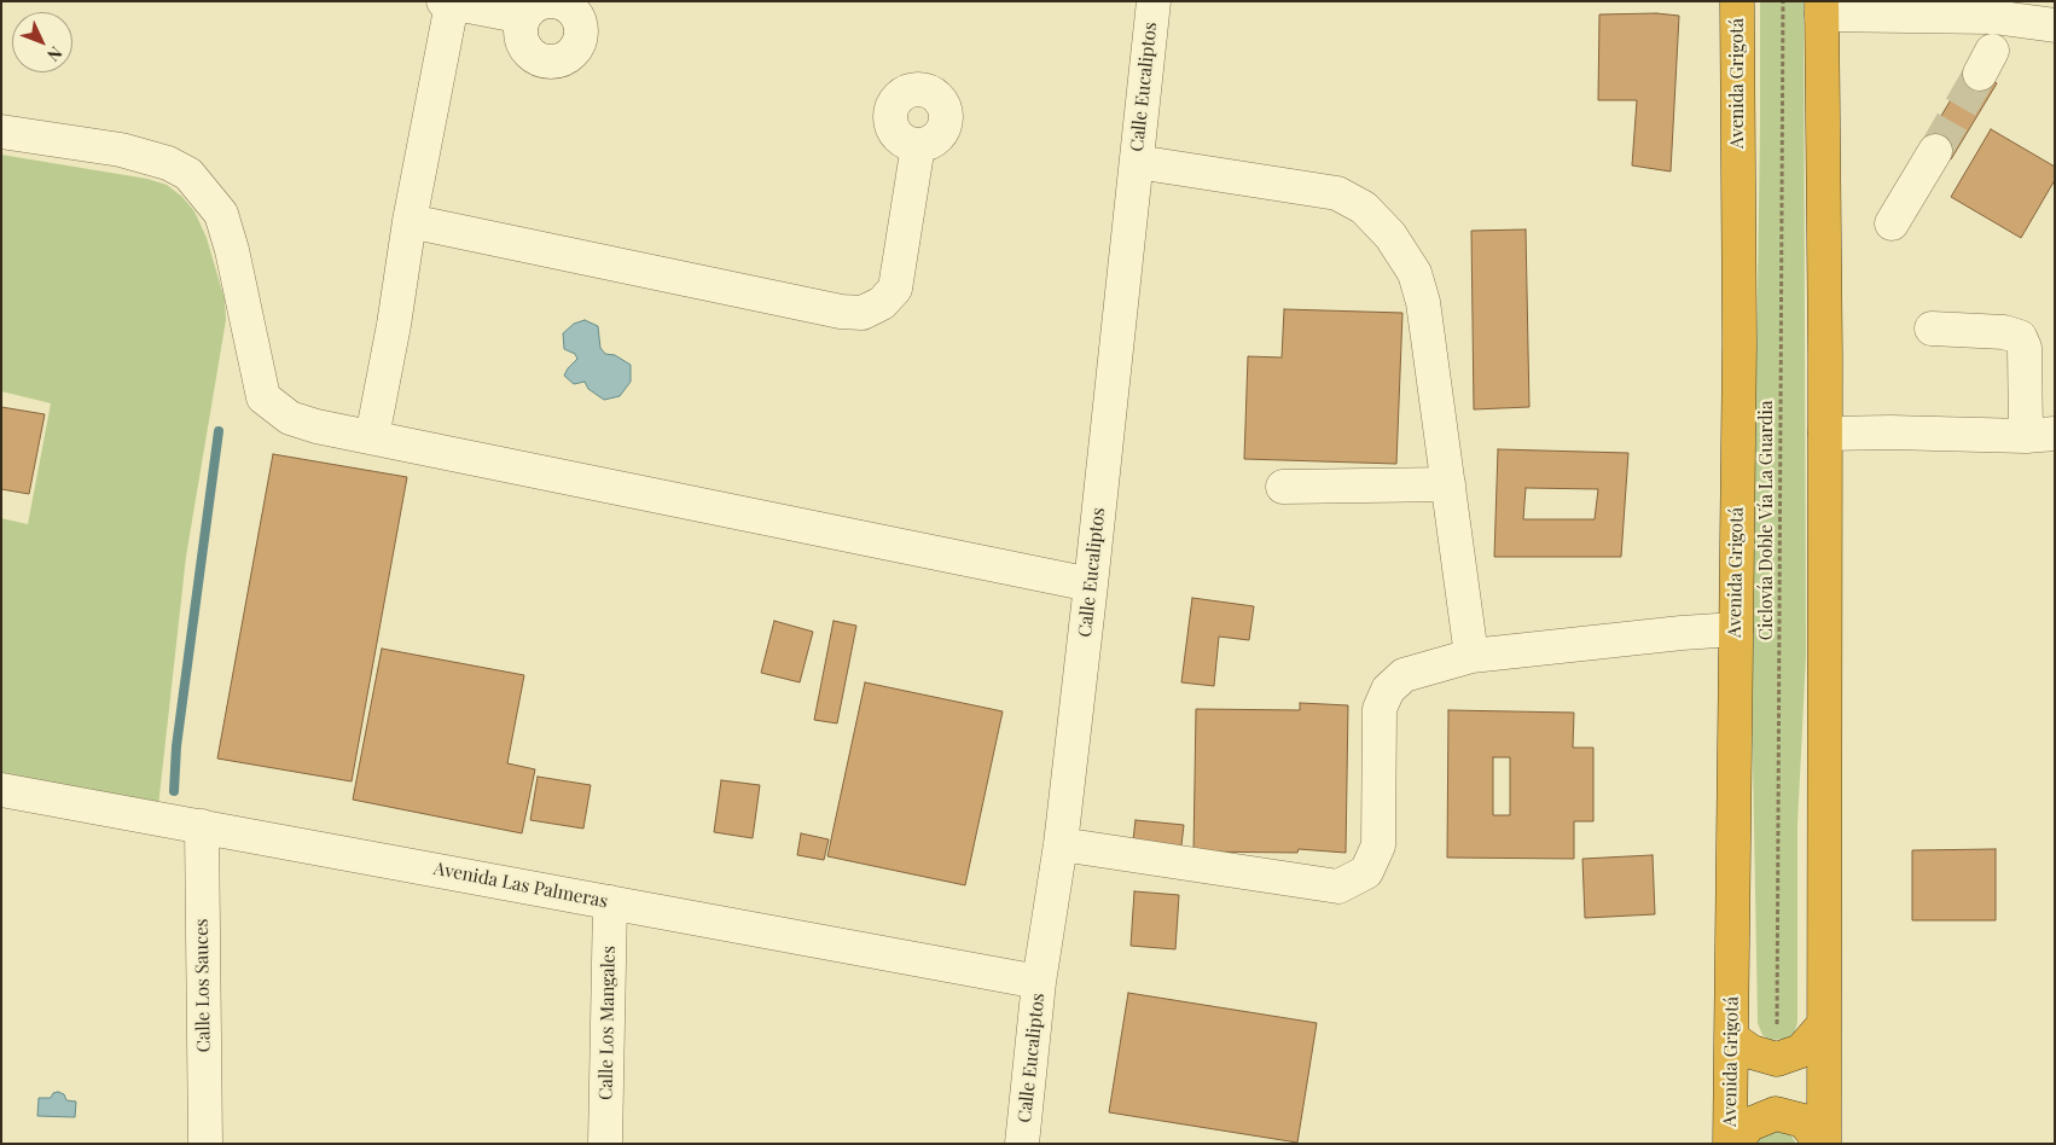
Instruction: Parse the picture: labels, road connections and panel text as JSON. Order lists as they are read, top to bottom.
{
  "streets": {
    "highway": ["Avenida Grigotá"],
    "street": [
      "Calle Eucaliptos",
      "Avenida Las Palmeras",
      "Calle Los Sauces",
      "Calle Los Mangales"
    ],
    "path": ["Ciclovía Doble Vía La Guardia"]
  },
  "crossings": [
    ["Calle Eucaliptos", "Avenida Las Palmeras"],
    ["Avenida Las Palmeras", "Calle Los Sauces"],
    ["Avenida Las Palmeras", "Calle Los Mangales"]
  ],
  "north": "bottom right"
}
